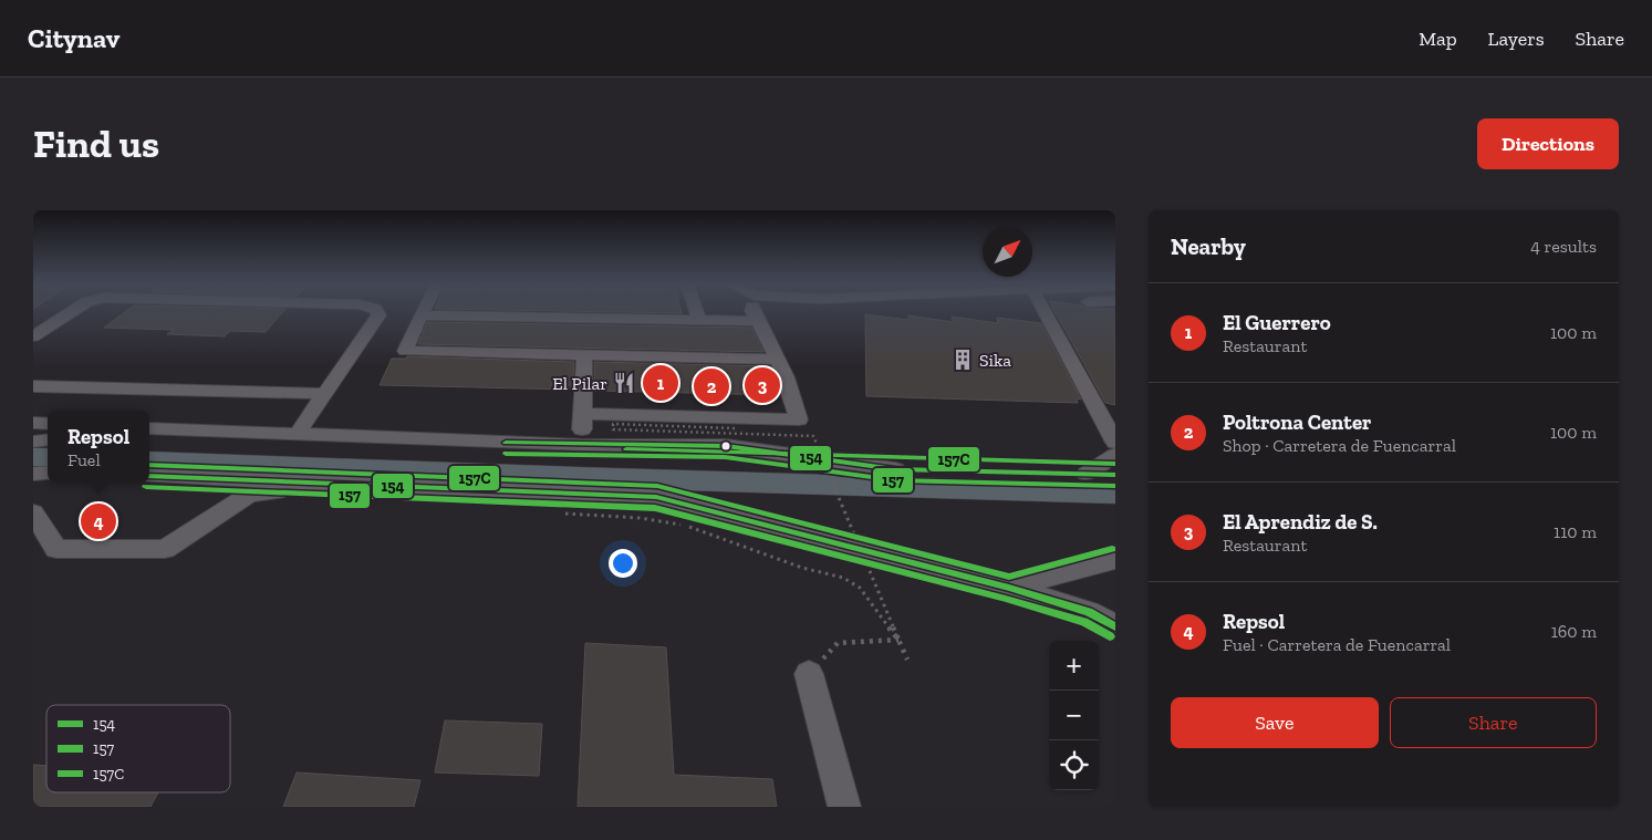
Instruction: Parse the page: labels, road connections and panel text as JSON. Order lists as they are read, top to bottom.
{
  "places": {
    "building": ["Sika"],
    "restaurant": ["El Pilar"]
  },
  "lines": ["transit line 154", "transit line 157C", "transit line 157"],
  "legend": ["154", "157", "157C"],
  "north": "top right",
  "page": {
    "header": "Citynav",
    "nav": ["Map", "Layers", "Share"],
    "buttons": [
      "Directions",
      ["Save", "Share"]
    ],
    "title": "Find us",
    "heading": ["Nearby", "4 results"],
    "list": [
      {
        "mark": "1",
        "name": "El Guerrero",
        "note": "Restaurant",
        "value": "100 m"
      },
      {
        "mark": "2",
        "name": "Poltrona Center",
        "note": "Shop · Carretera de Fuencarral",
        "value": "100 m"
      },
      {
        "mark": "3",
        "name": "El Aprendiz de S.",
        "note": "Restaurant",
        "value": "110 m"
      },
      {
        "mark": "4",
        "name": "Repsol",
        "note": "Fuel · Carretera de Fuencarral",
        "value": "160 m"
      }
    ],
    "pins": [
      "1",
      "3",
      "2",
      "4"
    ],
    "popup": ["Repsol", "Fuel"],
    "map_buttons": ["+", "−"]
  }
}
